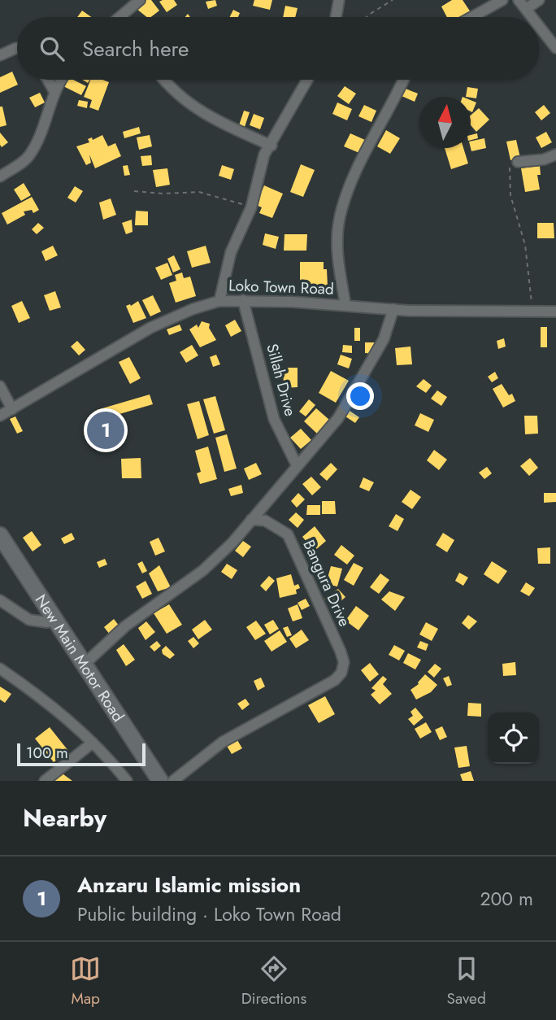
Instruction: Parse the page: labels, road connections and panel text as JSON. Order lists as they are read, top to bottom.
{
  "streets": {
    "highway": ["New Main Motor Road"],
    "street": ["Loko Town Road", "Sillah Drive", "Bangura Drive"]
  },
  "crossings": [
    ["Loko Town Road", "Sillah Drive"]
  ],
  "scale_bar": "100 m",
  "north": "top",
  "page": {
    "search": "Search here",
    "pins": "1",
    "scale": "100 m",
    "heading": "Nearby",
    "list": [
      {
        "mark": "1",
        "name": "Anzaru Islamic mission",
        "note": "Public building · Loko Town Road",
        "value": "200 m"
      }
    ],
    "nav": ["Map", "Directions", "Saved"]
  }
}
